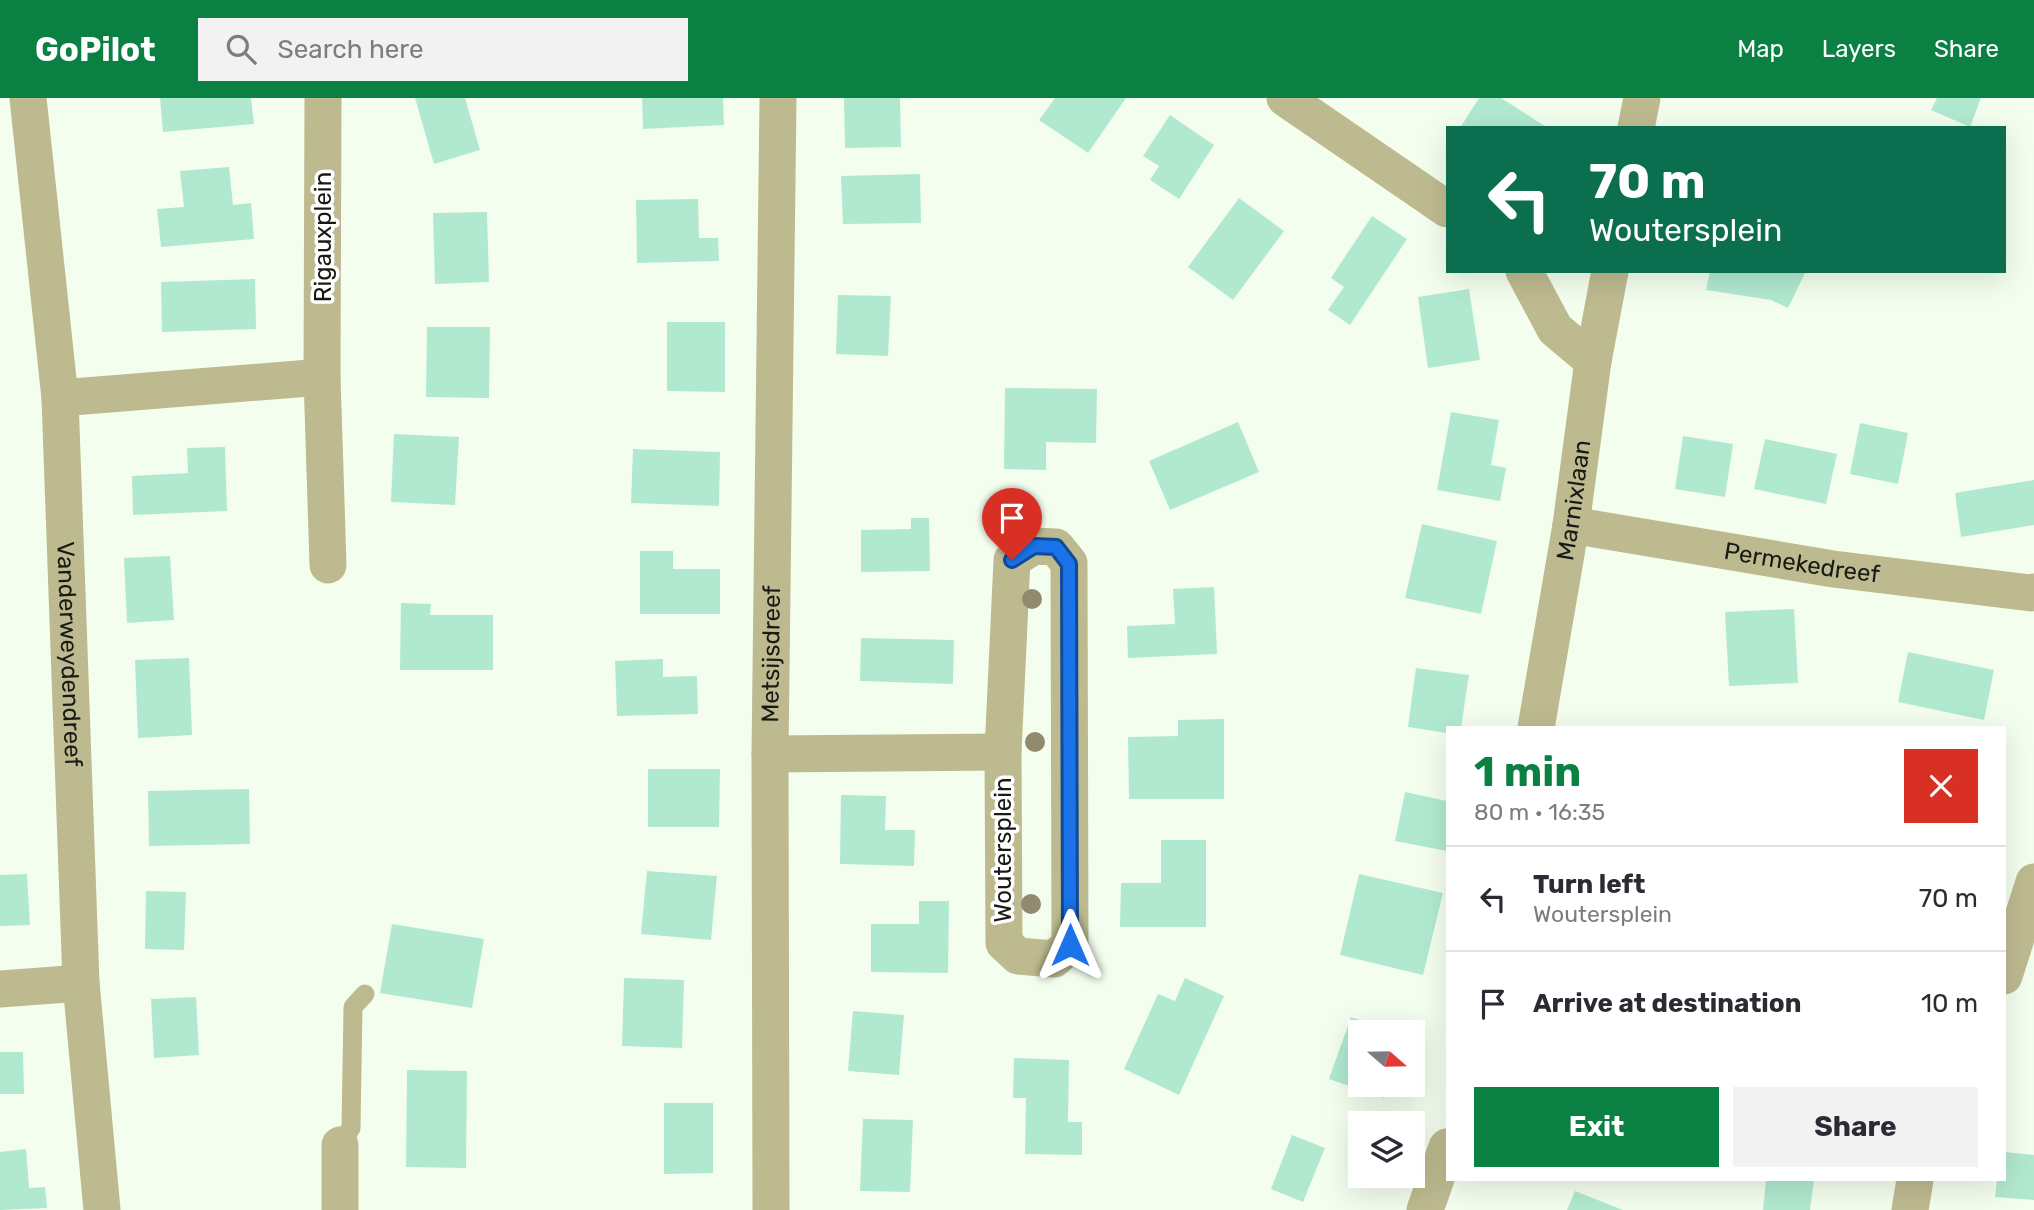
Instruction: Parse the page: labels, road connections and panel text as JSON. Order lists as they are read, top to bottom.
{
  "streets": {
    "street": [
      "Rigauxplein",
      "Marnixlaan",
      "Permekedreef",
      "Vanderweydendreef",
      "Metsijsdreef",
      "Woutersplein"
    ]
  },
  "crossings": [
    ["Marnixlaan", "Permekedreef"],
    ["Metsijsdreef", "Woutersplein"]
  ],
  "north": "right",
  "page": {
    "header": "GoPilot",
    "search": "Search here",
    "nav": ["Map", "Layers", "Share"],
    "turn": ["70 m", "Woutersplein"],
    "heading": ["1 min", "80 m · 16:35"],
    "list": [
      {
        "name": "Turn left",
        "note": "Woutersplein",
        "value": "70 m"
      },
      {
        "name": "Arrive at destination",
        "value": "10 m"
      }
    ],
    "buttons": ["Exit", "Share"]
  }
}
